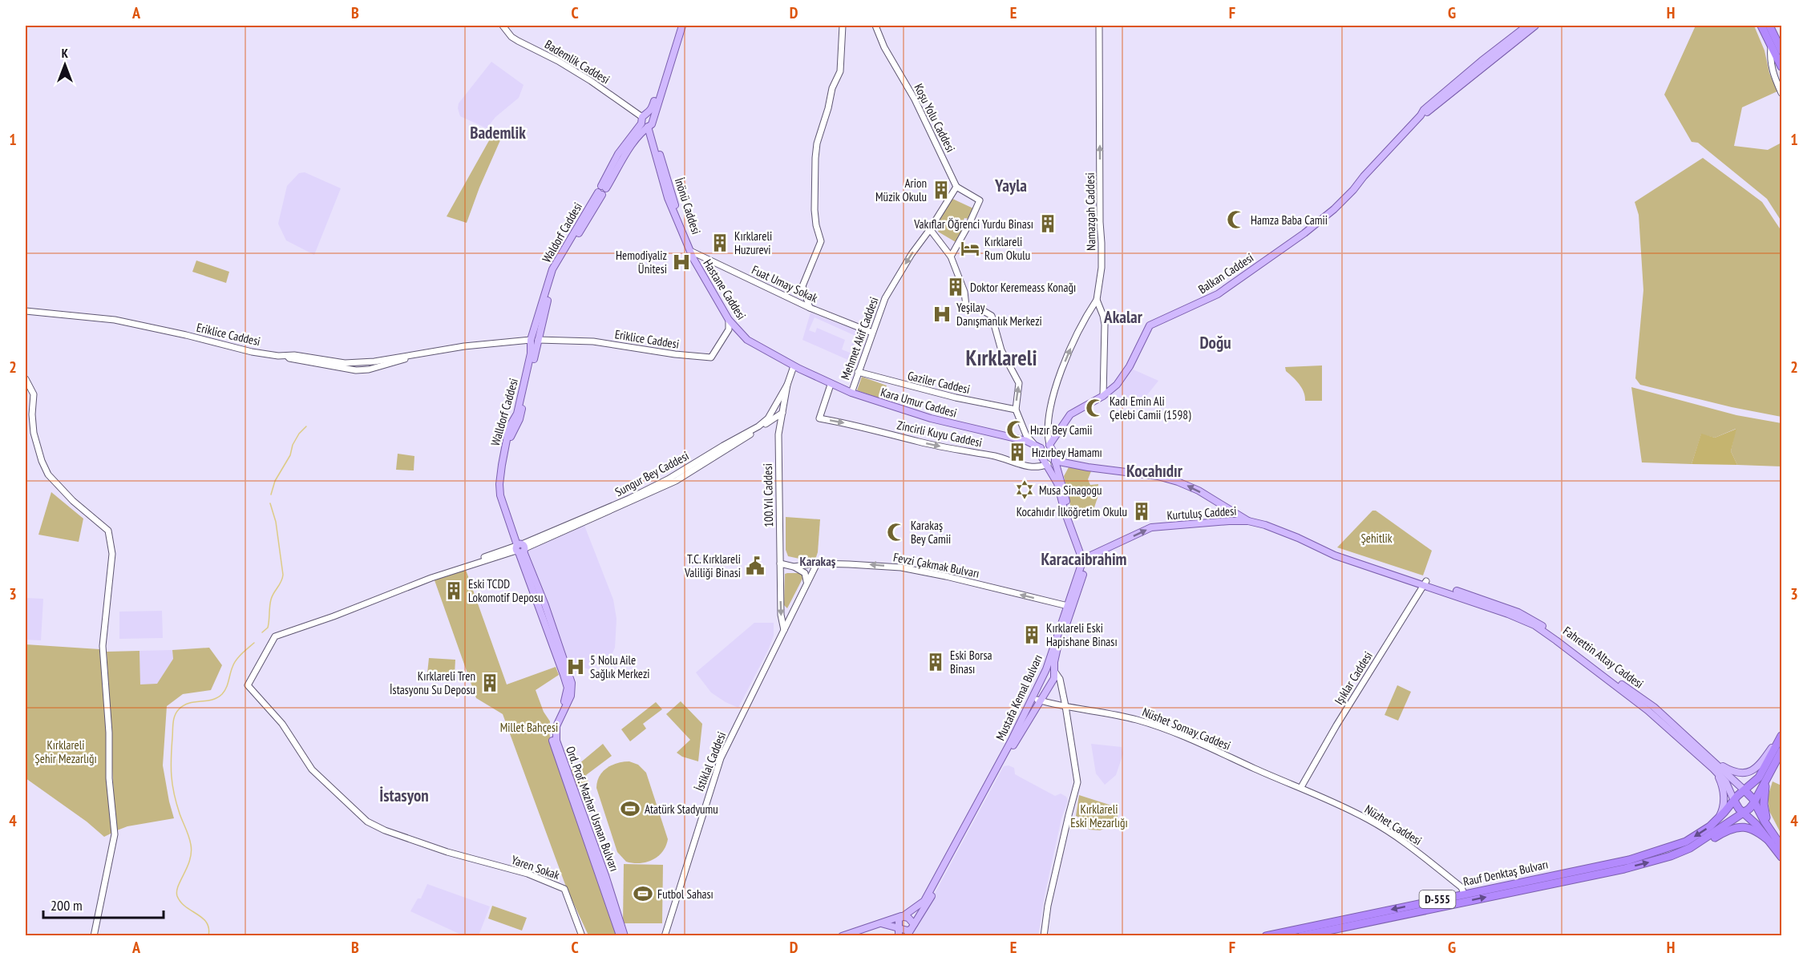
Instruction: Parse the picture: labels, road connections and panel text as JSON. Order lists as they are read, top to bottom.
{
  "streets": {
    "highway": ["Rauf Denktaş Bulvarı", "D-555"],
    "main road": [
      "İnönü Caddesi",
      "Waldorf Caddesi",
      "Balkan Caddesi",
      "Hastane Caddesi",
      "Kara Umur Caddesi",
      "Walldorf Caddesi",
      "Kurtuluş Caddesi",
      "Fahrettin Altay Caddesi",
      "Mustafa Kemal Bulvarı",
      "Ord. Prof. Mazhar Usman Bulvarı"
    ],
    "street": [
      "Bademlik Caddesi",
      "Koşu Yolu Caddesi",
      "Namazgah Caddesi",
      "Fuat Umay Sokak",
      "Eriklice Caddesi",
      "Mehmet Akif Caddesi",
      "Gaziler Caddesi",
      "Zincirli Kuyu Caddesi",
      "Sungur Bey Caddesi",
      "100.Yıl Caddesi",
      "Fevzi Çakmak Bulvarı",
      "Işıklar Caddesi",
      "Nüshet Somay Caddesi",
      "İstiklal Caddesi",
      "Nüzhet Caddesi",
      "Yaren Sokak"
    ]
  },
  "crossings": [
    ["Bademlik Caddesi", "İnönü Caddesi"],
    ["Bademlik Caddesi", "Waldorf Caddesi"],
    ["Koşu Yolu Caddesi", "Mehmet Akif Caddesi"],
    ["İnönü Caddesi", "Waldorf Caddesi"],
    ["İnönü Caddesi", "Fuat Umay Sokak"],
    ["İnönü Caddesi", "Hastane Caddesi"],
    ["Namazgah Caddesi", "Balkan Caddesi"],
    ["Waldorf Caddesi", "Eriklice Caddesi"],
    ["Waldorf Caddesi", "Walldorf Caddesi"],
    ["Fuat Umay Sokak", "Hastane Caddesi"],
    ["Fuat Umay Sokak", "Mehmet Akif Caddesi"],
    ["Hastane Caddesi", "Eriklice Caddesi"],
    ["Hastane Caddesi", "Kara Umur Caddesi"],
    ["Hastane Caddesi", "100.Yıl Caddesi"],
    ["Eriklice Caddesi", "Walldorf Caddesi"],
    ["Mehmet Akif Caddesi", "Gaziler Caddesi"],
    ["Mehmet Akif Caddesi", "Kara Umur Caddesi"],
    ["Kara Umur Caddesi", "Zincirli Kuyu Caddesi"],
    ["Kara Umur Caddesi", "100.Yıl Caddesi"],
    ["Walldorf Caddesi", "Sungur Bey Caddesi"],
    ["Walldorf Caddesi", "Ord. Prof. Mazhar Usman Bulvarı"],
    ["Sungur Bey Caddesi", "100.Yıl Caddesi"],
    ["Sungur Bey Caddesi", "Yaren Sokak"],
    ["100.Yıl Caddesi", "Fevzi Çakmak Bulvarı"],
    ["100.Yıl Caddesi", "İstiklal Caddesi"],
    ["Kurtuluş Caddesi", "Fahrettin Altay Caddesi"],
    ["Kurtuluş Caddesi", "Işıklar Caddesi"],
    ["Kurtuluş Caddesi", "Mustafa Kemal Bulvarı"],
    ["Fevzi Çakmak Bulvarı", "Mustafa Kemal Bulvarı"],
    ["Fevzi Çakmak Bulvarı", "İstiklal Caddesi"],
    ["Fahrettin Altay Caddesi", "Işıklar Caddesi"],
    ["Fahrettin Altay Caddesi", "Rauf Denktaş Bulvarı"],
    ["Fahrettin Altay Caddesi", "D-555"],
    ["Işıklar Caddesi", "Nüshet Somay Caddesi"],
    ["Işıklar Caddesi", "Nüzhet Caddesi"],
    ["Mustafa Kemal Bulvarı", "Nüshet Somay Caddesi"],
    ["Nüshet Somay Caddesi", "Nüzhet Caddesi"],
    ["Nüzhet Caddesi", "Rauf Denktaş Bulvarı"],
    ["Rauf Denktaş Bulvarı", "D-555"]
  ],
  "one_way": [
    "Namazgah Caddesi",
    "Mehmet Akif Caddesi",
    "Zincirli Kuyu Caddesi",
    "Kurtuluş Caddesi",
    "Fevzi Çakmak Bulvarı"
  ],
  "districts": [
    "Bademlik",
    "Yayla",
    "Akalar",
    "Doğu",
    "Kırklareli",
    "Kocahıdır",
    "Karacaibrahim",
    "Karakaş",
    "İstasyon"
  ],
  "parks": [
    "Şehitlik",
    "Millet Bahçesi",
    "Kırklareli Şehir Mezarlığı",
    "Kırklareli Eski Mezarlığı"
  ],
  "places": {
    "building": [
      "Arion Müzik Okulu",
      "Vakıflar Öğrenci Yurdu Binası",
      "Kırklareli Huzurevi",
      "Doktor Keremeass Konağı",
      "Hızırbey Hamamı",
      "Kocahıdır İlköğretim Okulu",
      "Eski TCDD Lokomotif Deposu",
      "Kırklareli Eski Hapishane Binası",
      "Eski Borsa Binası",
      "Kırklareli Tren İstasyonu Su Deposu"
    ],
    "mosque": [
      "Hamza Baba Camii",
      "Kadı Emin Ali Çelebi Camii (1598)",
      "Hızır Bey Camii",
      "Karakaş Bey Camii"
    ],
    "hotel": ["Kırklareli Rum Okulu"],
    "hospital": ["Hemodiyaliz Ünitesi", "Yeşilay Danışmanlık Merkezi", "5 Nolu Aile Sağlık Merkezi"],
    "synagogue": ["Musa Sinagogu"],
    "public building": ["T.C. Kırklareli Valiliği Binasi"],
    "sports": ["Atatürk Stadyumu", "Futbol Sahası"]
  },
  "scale_bar": "200 m",
  "north": "top",
  "grid": {
    "columns": [
      "A",
      "B",
      "C",
      "D",
      "E",
      "F",
      "G",
      "H"
    ],
    "rows": [
      "1",
      "2",
      "3",
      "4"
    ]
  }
}
